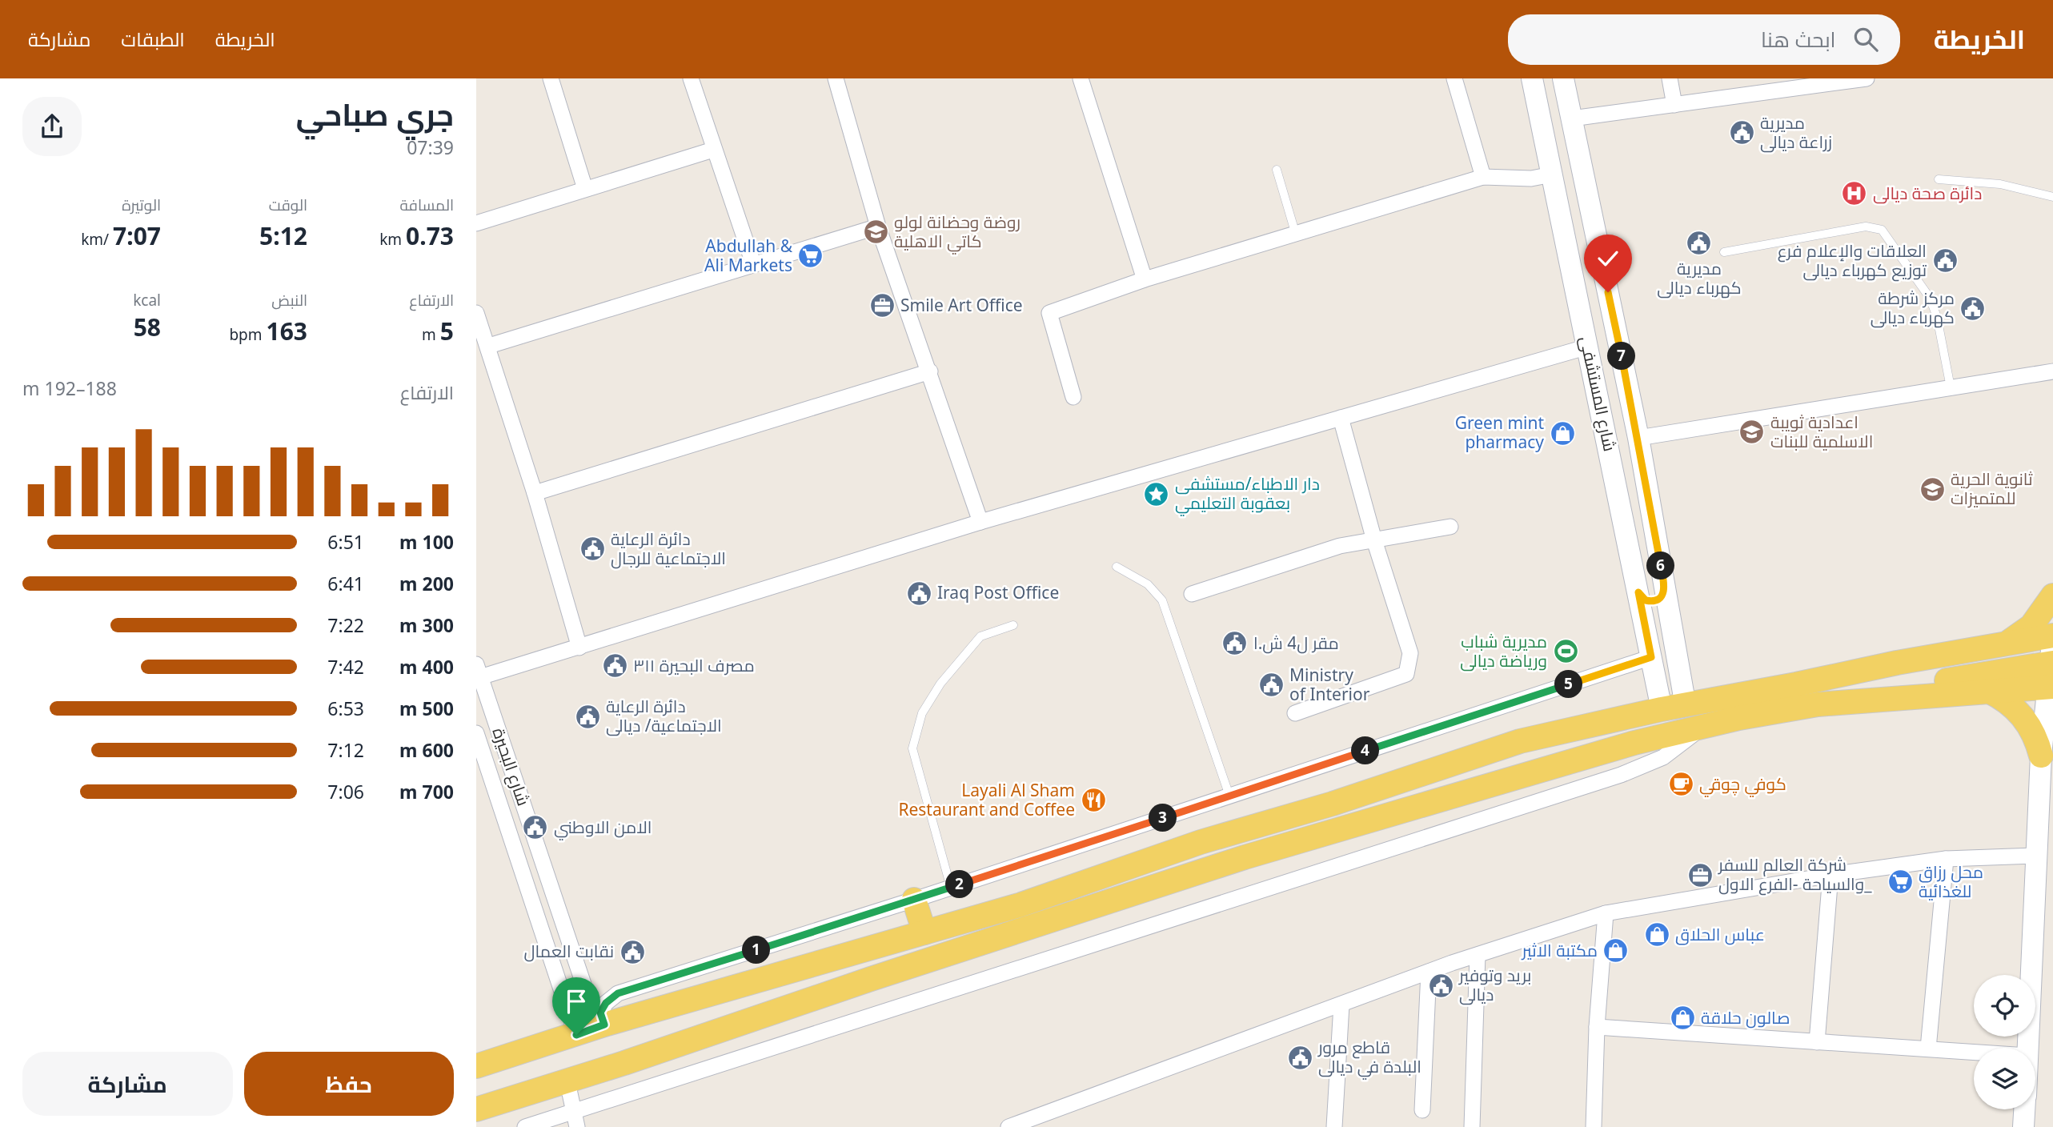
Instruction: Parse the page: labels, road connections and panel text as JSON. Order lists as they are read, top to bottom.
{
  "streets": {
    "street": ["شارع المستشفى", "شارع البحيرة"]
  },
  "places": {
    "public building": [
      "مديرية زراعة ديالى",
      "مديرية كهرباء ديالى",
      "العلاقات والإعلام فرع توزيع كهرباء ديالى",
      "مركز شرطة كهرباء ديالى",
      "دائرة الرعاية الاجتماعية للرجال",
      "Iraq Post Office",
      "مقر ل4 ش.ا",
      "مصرف البحيرة ٣١١",
      "Ministry of Interior",
      "دائرة الرعاية الاجتماعية/ ديالى",
      "الامن الاوطني",
      "نقابت العمال",
      "بريد وتوفير ديالى",
      "قاطع مرور البلدة في ديالى"
    ],
    "hospital": ["دائرة صحة ديالى"],
    "school or university": ["روضة وحضانة لولو كاتي الاهلية", "اعدادية ثويبة الاسلمية للبنات", "ثانوية الحرية للمتميزات"],
    "supermarket": ["Abdullah & Ali Markets", "محل رزاق للغذائية"],
    "office": ["Smile Art Office", "شركة العالم للسفر والسياحة -الفرع الاول_"],
    "shop": [
      "Green mint pharmacy",
      "عباس الحلاق",
      "مكتبة الاثير",
      "صالون حلاقة"
    ],
    "place": ["دار الاطباء/مستشفى بعقوبة التعليمي"],
    "sports": ["مديرية شباب ورياضة ديالى"],
    "cafe": ["كوفي چوقي"],
    "restaurant": ["Layali Al Sham Restaurant and Coffee"]
  },
  "page": {
    "header": "الخريطة",
    "search": "ابحث هنا",
    "nav": ["الخريطة", "الطبقات", "مشاركة"],
    "heading": ["جري صباحي", "07:39"],
    "stats": [
      ["المسافة", "0.73 km"],
      ["الوقت", "5:12"],
      ["الوتيرة", "7:07 /km"],
      ["الارتفاع", "5 m"],
      ["النبض", "163 bpm"],
      ["kcal", "58"]
    ],
    "pins": [
      "7",
      "6",
      "5",
      "4",
      "3",
      "2",
      "1"
    ],
    "chart": ["الارتفاع", "188–192 m"],
    "list": [
      {
        "name": "100 m",
        "note": "6:51"
      },
      {
        "name": "200 m",
        "note": "6:41"
      },
      {
        "name": "300 m",
        "note": "7:22"
      },
      {
        "name": "400 m",
        "note": "7:42"
      },
      {
        "name": "500 m",
        "note": "6:53"
      },
      {
        "name": "600 m",
        "note": "7:12"
      },
      {
        "name": "700 m",
        "note": "7:06"
      }
    ],
    "buttons": ["حفظ", "مشاركة"]
  }
}
